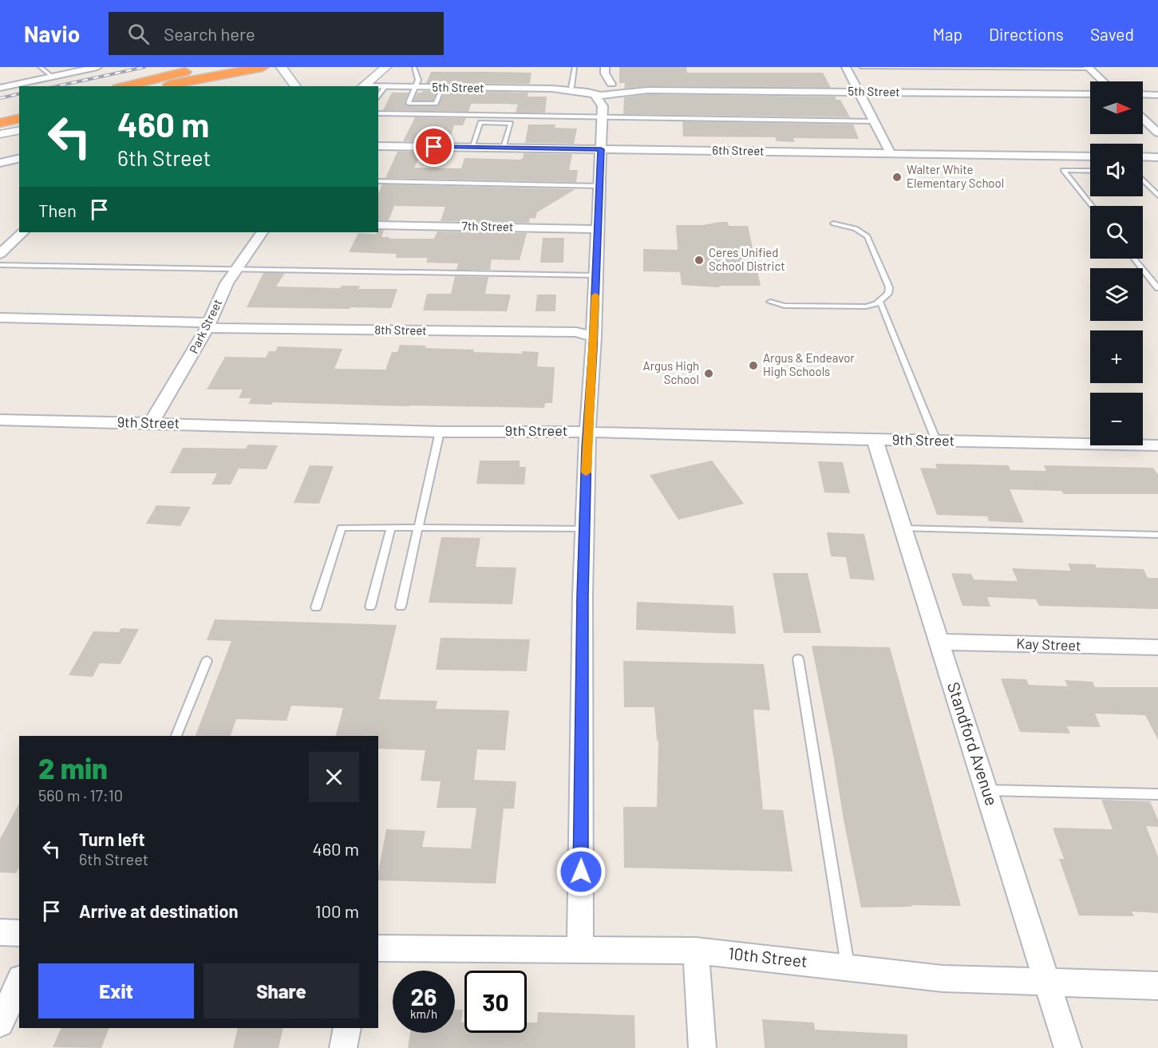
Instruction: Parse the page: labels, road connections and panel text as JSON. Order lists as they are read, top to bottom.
{
  "streets": {
    "street": [
      "5th Street",
      "6th Street",
      "7th Street",
      "Park Street",
      "8th Street",
      "9th Street",
      "Kay Street",
      "Standford Avenue",
      "10th Street"
    ]
  },
  "crossings": [
    ["Park Street", "8th Street"],
    ["Park Street", "9th Street"],
    ["9th Street", "Standford Avenue"],
    ["Kay Street", "Standford Avenue"],
    ["Standford Avenue", "10th Street"]
  ],
  "places": [
    "Walter White Elementary School",
    "Ceres Unified School District",
    "Argus & Endeavor High Schools",
    "Argus High School"
  ],
  "north": "right",
  "page": {
    "header": "Navio",
    "search": "Search here",
    "nav": ["Map", "Directions", "Saved"],
    "map_buttons": ["+", "−"],
    "turn": ["460 m", "6th Street"],
    "then": "Then",
    "heading": ["2 min", "560 m · 17:10"],
    "list": [
      {
        "name": "Turn left",
        "note": "6th Street",
        "value": "460 m"
      },
      {
        "name": "Arrive at destination",
        "value": "100 m"
      }
    ],
    "buttons": ["Exit", "Share"],
    "speed": "26 km/h",
    "limit": "30"
  }
}
